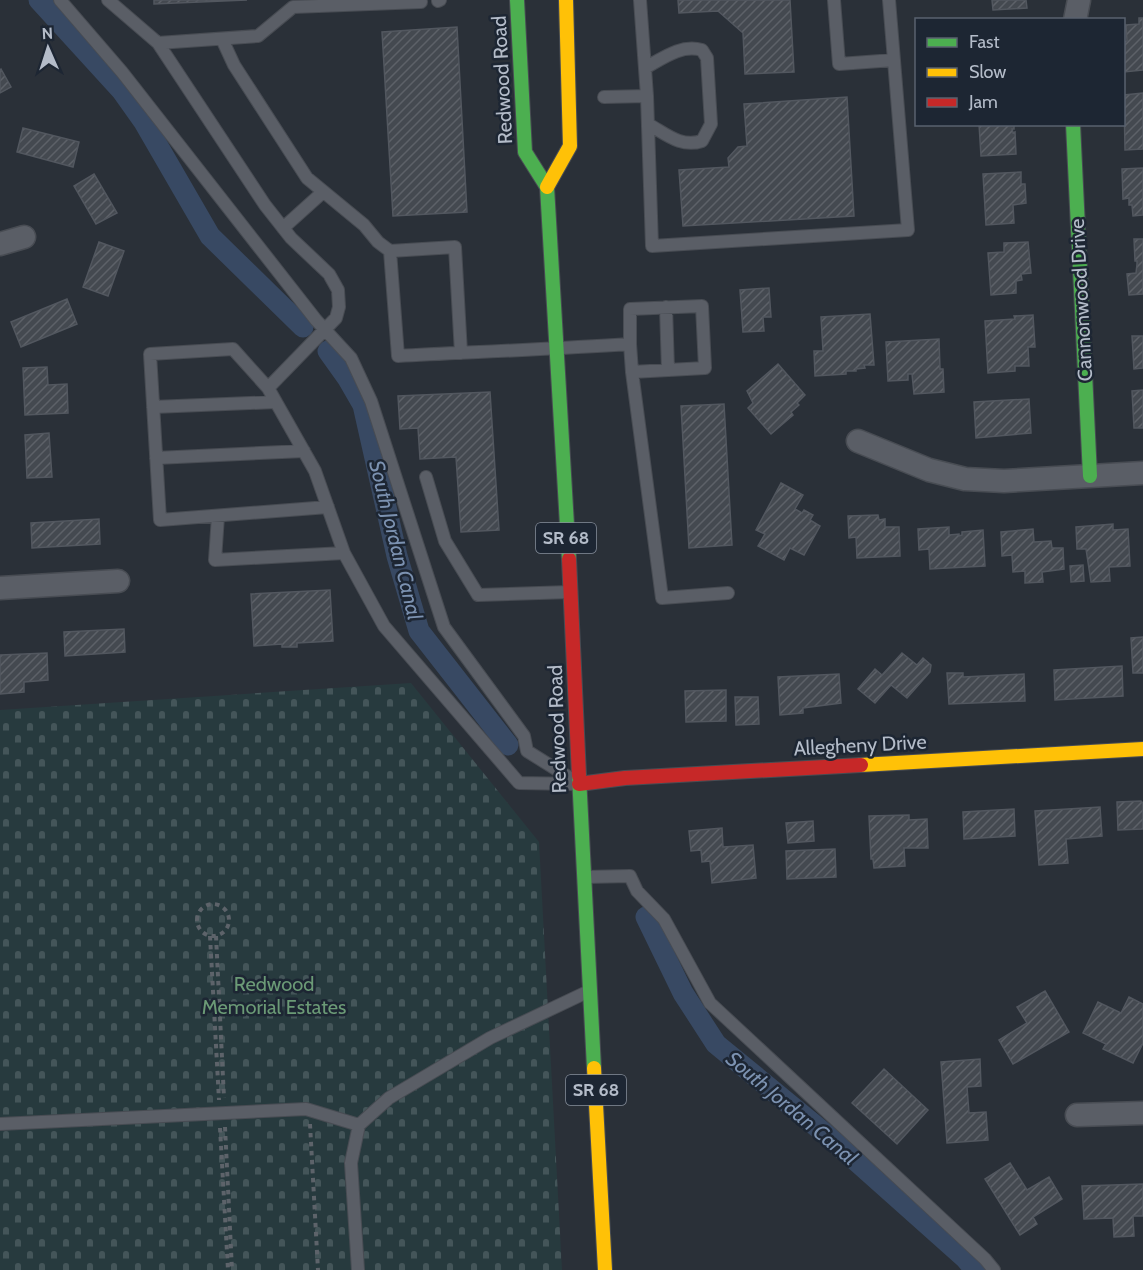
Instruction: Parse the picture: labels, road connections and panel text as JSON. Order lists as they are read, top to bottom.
{
  "streets": {
    "main road": [
      "Redwood Road",
      "Cannonwood Drive",
      "SR 68",
      "Allegheny Drive"
    ]
  },
  "crossings": [
    ["Redwood Road", "Allegheny Drive"]
  ],
  "water": ["South Jordan Canal"],
  "parks": ["Redwood Memorial Estates"],
  "legend": ["Fast", "Slow", "Jam"],
  "north": "top"
}
